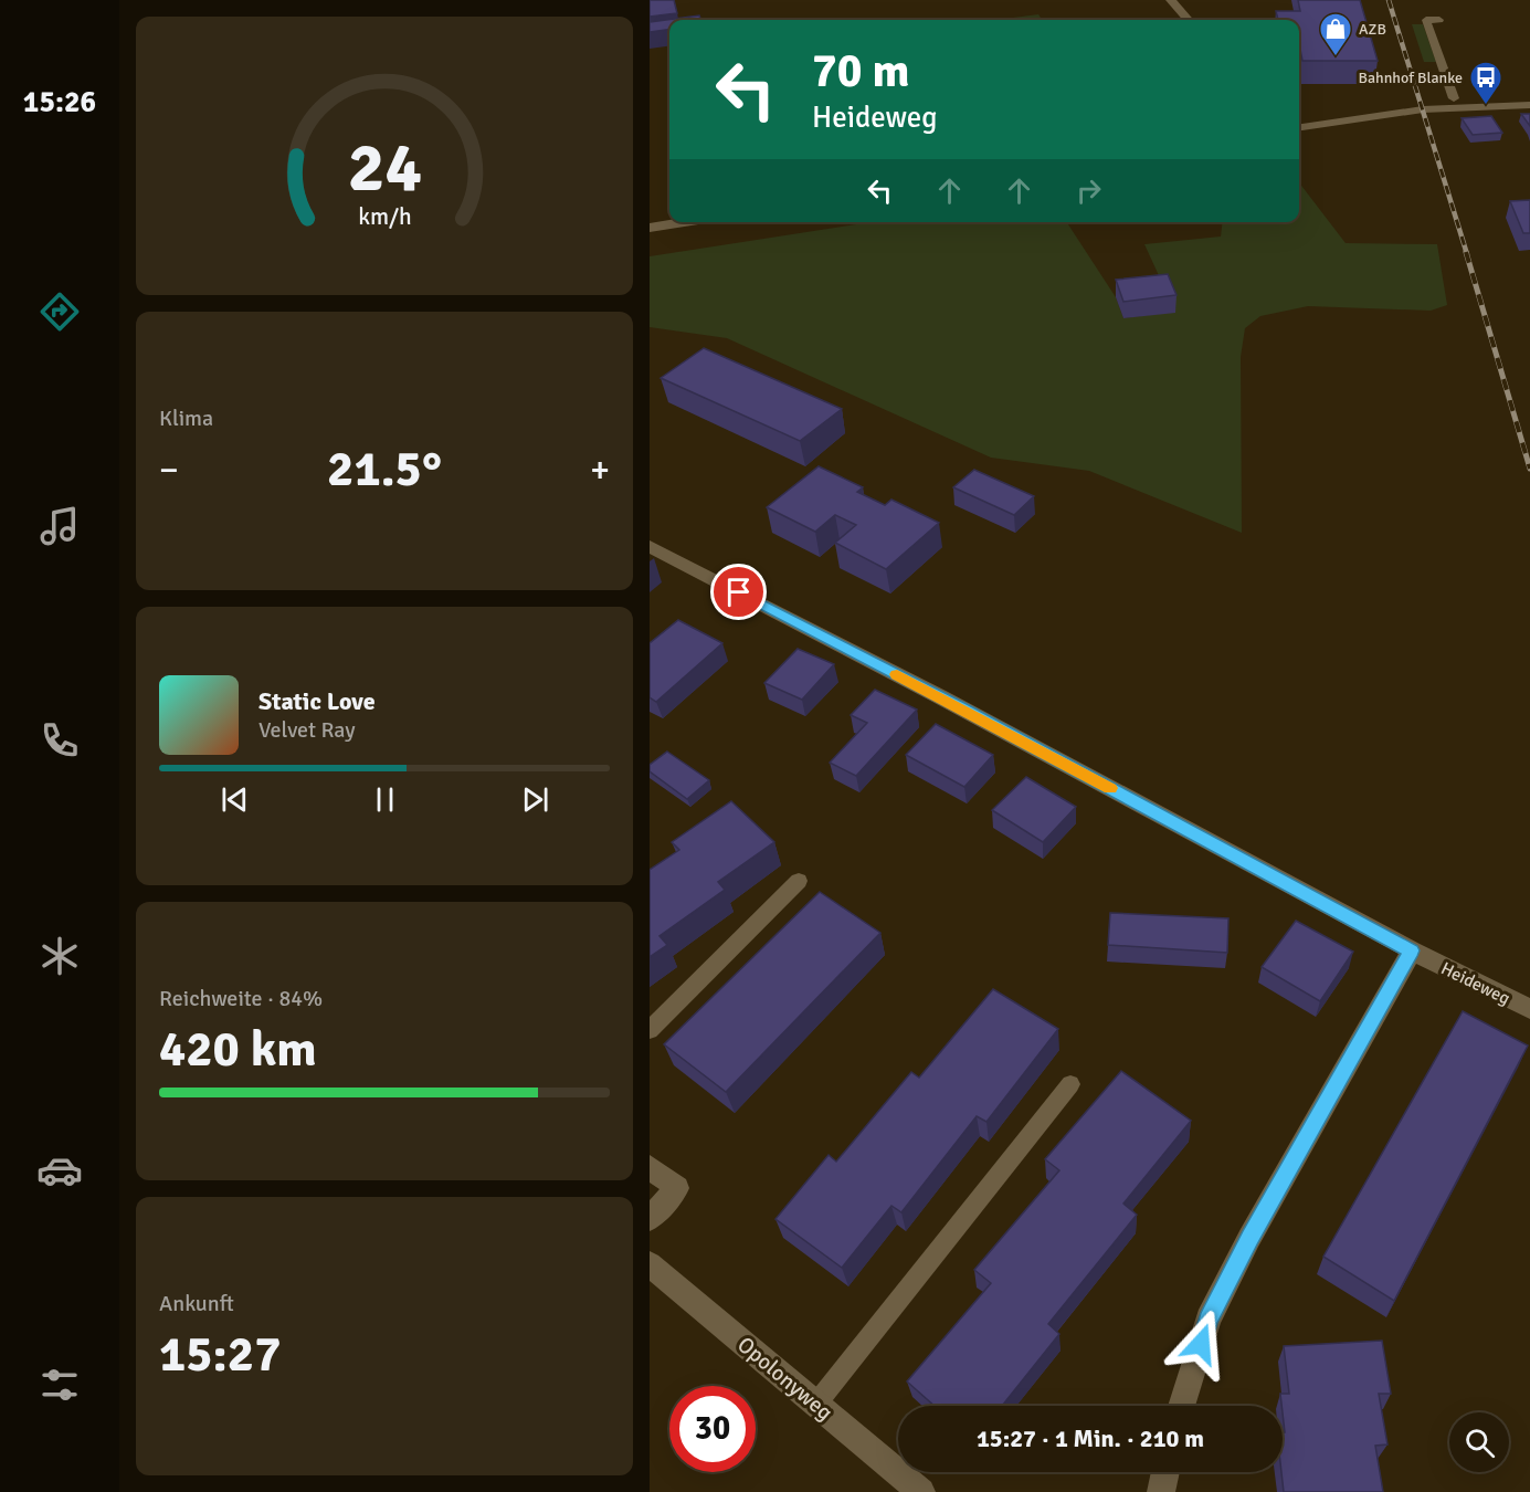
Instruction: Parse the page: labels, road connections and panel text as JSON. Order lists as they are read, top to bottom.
{
  "streets": {
    "street": ["Heideweg", "Opolonyweg"]
  },
  "places": {
    "shop": ["AZB"],
    "bus stop": ["Bahnhof Blanke"]
  },
  "page": {
    "tabs": "15:26",
    "turn": ["70 m", "Heideweg"],
    "tile": [
      "Klima",
      ["Reichweite · 84%", "420 km"],
      ["Ankunft", "15:27"]
    ],
    "heat": ["−", "21.5°", "+"],
    "song": ["Static Love", "Velvet Ray"],
    "limit": "30",
    "trip": "15:27 · 1 Min. · 210 m",
    "gauge": ["24", "km/h"]
  }
}
